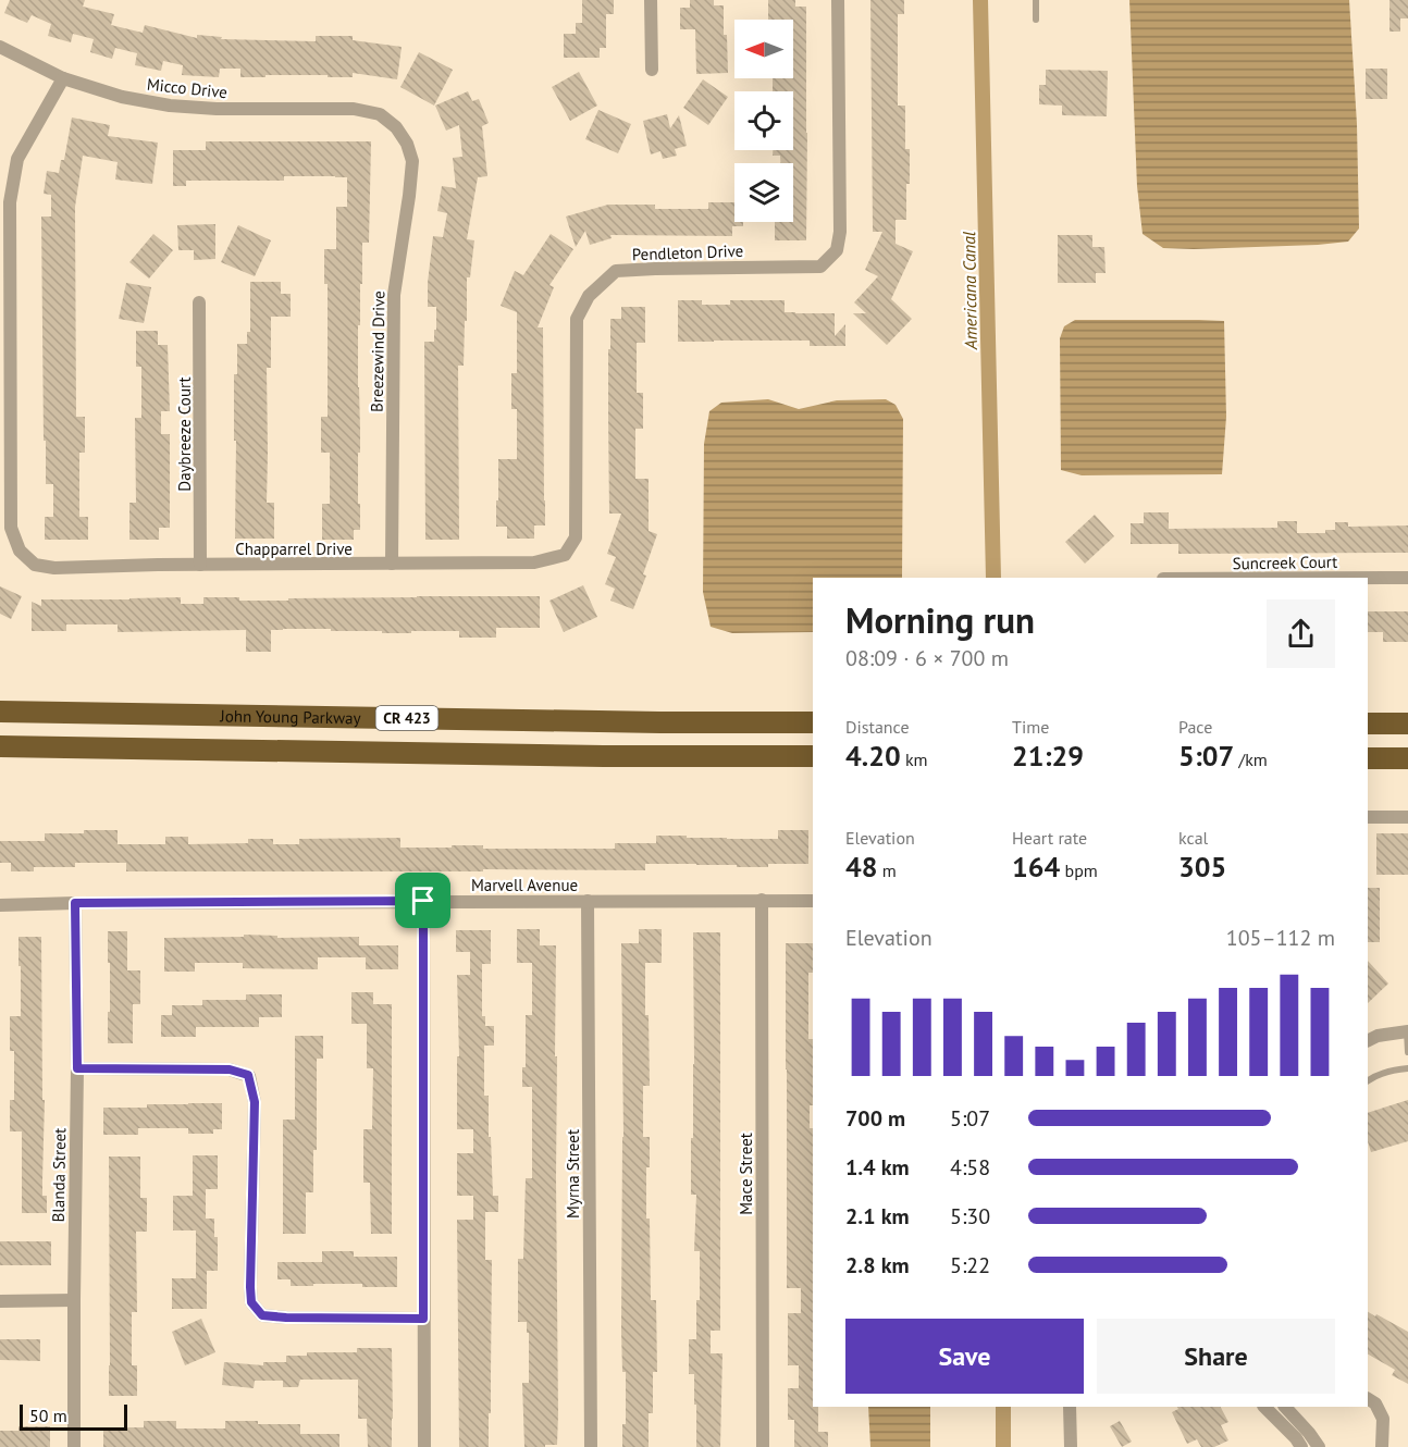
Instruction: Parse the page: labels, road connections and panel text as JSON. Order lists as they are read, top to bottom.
{
  "streets": {
    "highway": ["John Young Parkway", "CR 423"],
    "street": [
      "Micco Drive",
      "Pendleton Drive",
      "Breezewind Drive",
      "Daybreeze Court",
      "Chapparrel Drive",
      "Suncreek Court",
      "Marvell Avenue",
      "Myrna Street",
      "Mace Street",
      "Blanda Street"
    ]
  },
  "crossings": [
    ["Micco Drive", "Breezewind Drive"],
    ["Micco Drive", "Chapparrel Drive"],
    ["Pendleton Drive", "Chapparrel Drive"],
    ["Breezewind Drive", "Chapparrel Drive"],
    ["Daybreeze Court", "Chapparrel Drive"],
    ["Marvell Avenue", "Myrna Street"],
    ["Marvell Avenue", "Mace Street"],
    ["Marvell Avenue", "Blanda Street"]
  ],
  "water": ["Americana Canal"],
  "scale_bar": "50 m",
  "north": "left",
  "page": {
    "heading": ["Morning run", "08:09 · 6 × 700 m"],
    "stats": [
      ["Distance", "4.20 km"],
      ["Time", "21:29"],
      ["Pace", "5:07 /km"],
      ["Elevation", "48 m"],
      ["Heart rate", "164 bpm"],
      ["kcal", "305"]
    ],
    "chart": ["Elevation", "105–112 m"],
    "list": [
      {
        "name": "700 m",
        "note": "5:07"
      },
      {
        "name": "1.4 km",
        "note": "4:58"
      },
      {
        "name": "2.1 km",
        "note": "5:30"
      },
      {
        "name": "2.8 km",
        "note": "5:22"
      }
    ],
    "buttons": ["Save", "Share"],
    "scale": "50 m"
  }
}
